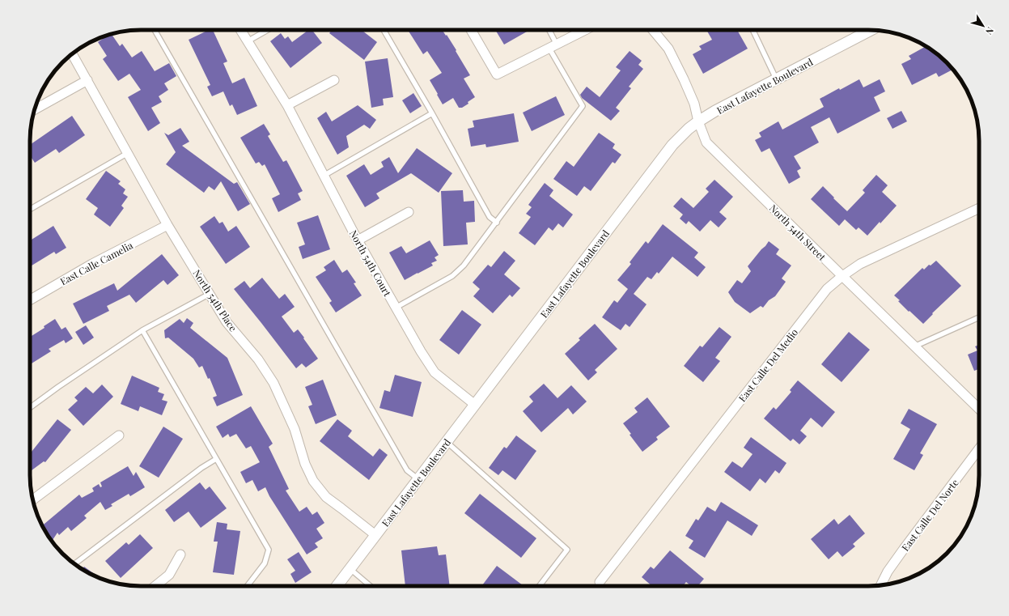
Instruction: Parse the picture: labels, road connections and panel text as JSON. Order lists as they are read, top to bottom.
{
  "streets": {
    "street": [
      "East Lafayette Boulevard",
      "North 54th Street",
      "East Calle Camelia",
      "North 54th Court",
      "North 54th Place",
      "East Calle Del Medio",
      "East Calle Del Norte"
    ]
  },
  "crossings": [
    ["East Lafayette Boulevard", "North 54th Street"],
    ["East Lafayette Boulevard", "North 54th Court"],
    ["East Lafayette Boulevard", "North 54th Place"],
    ["North 54th Street", "East Calle Del Medio"],
    ["East Calle Camelia", "North 54th Place"]
  ],
  "north": "bottom right"
}
